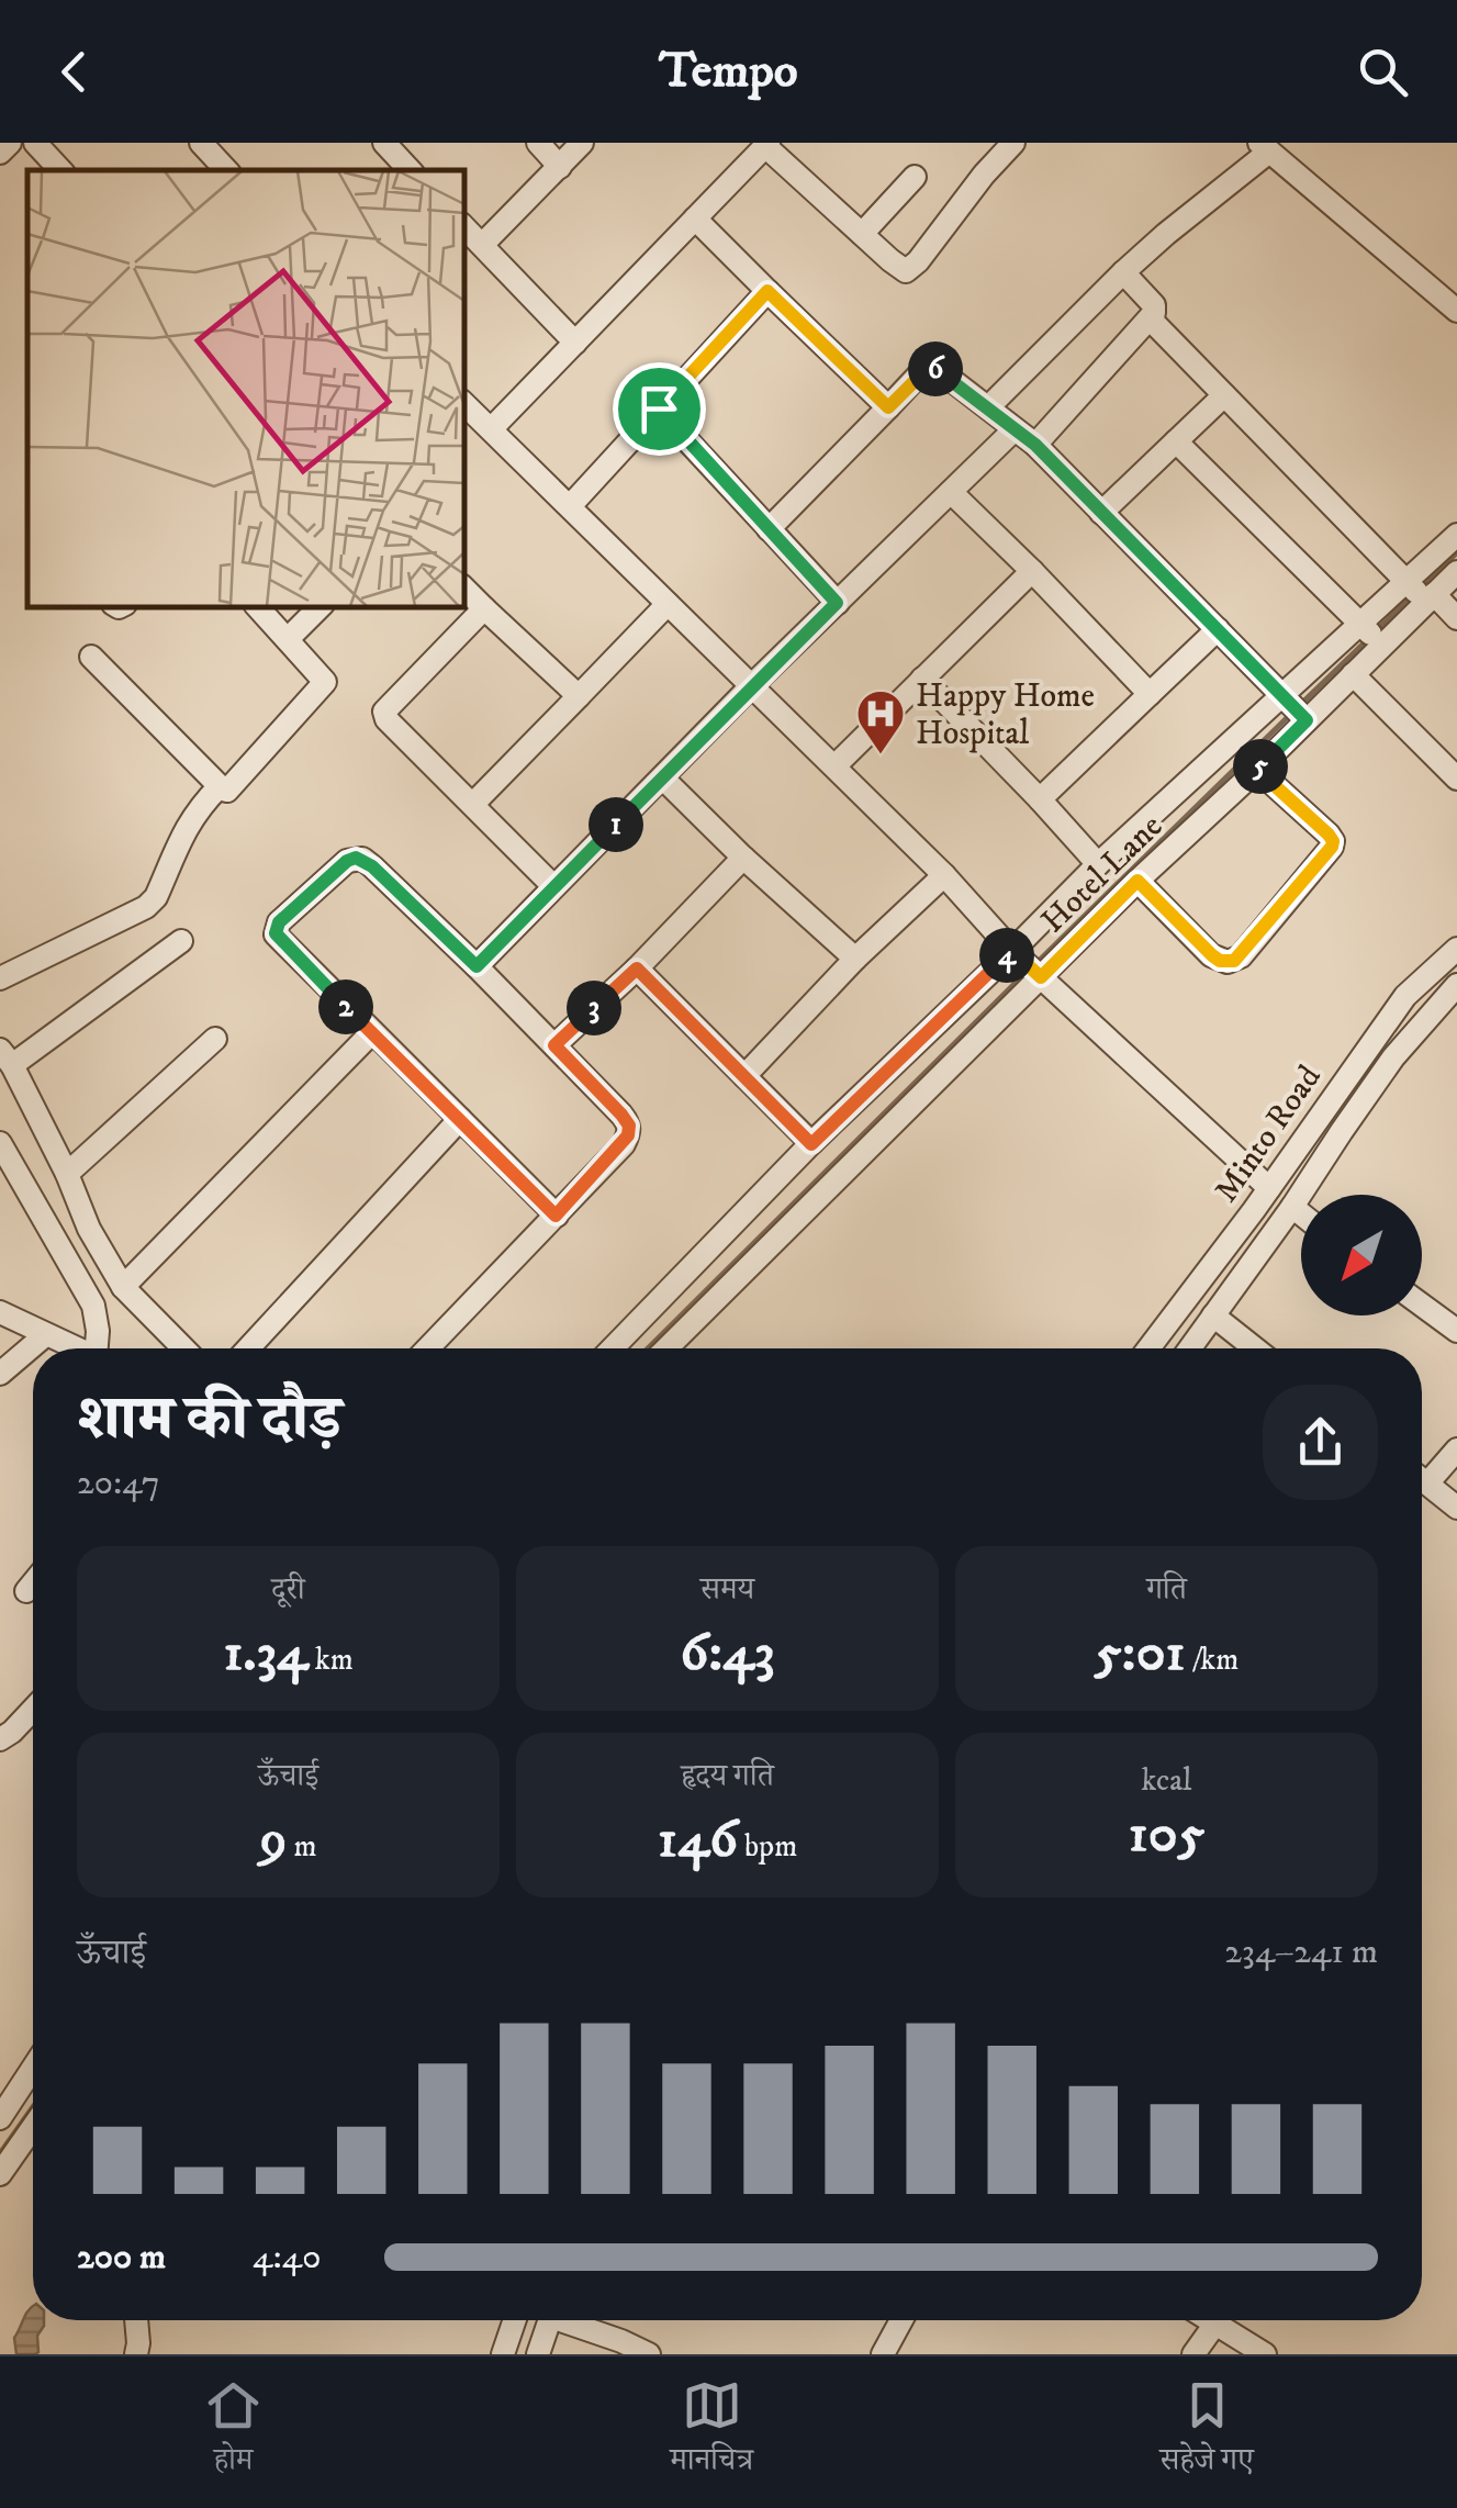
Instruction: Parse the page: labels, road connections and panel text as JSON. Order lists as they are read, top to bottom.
{
  "streets": {
    "street": ["Hotel Lane", "Minto Road"]
  },
  "places": {
    "hospital": ["Happy Home Hospital"]
  },
  "north": "bottom left",
  "page": {
    "header": "Tempo",
    "pins": [
      "6",
      "5",
      "1",
      "4",
      "2",
      "3"
    ],
    "heading": ["शाम की दौड़", "20:47"],
    "stats": [
      ["दूरी", "1.34 km"],
      ["समय", "6:43"],
      ["गति", "5:01 /km"],
      ["ऊँचाई", "9 m"],
      ["हृदय गति", "146 bpm"],
      ["kcal", "105"]
    ],
    "chart": ["ऊँचाई", "234–241 m"],
    "list": [
      {
        "name": "200 m",
        "note": "4:40"
      }
    ],
    "tabs": ["होम", "मानचित्र", "सहेजे गए"]
  }
}
